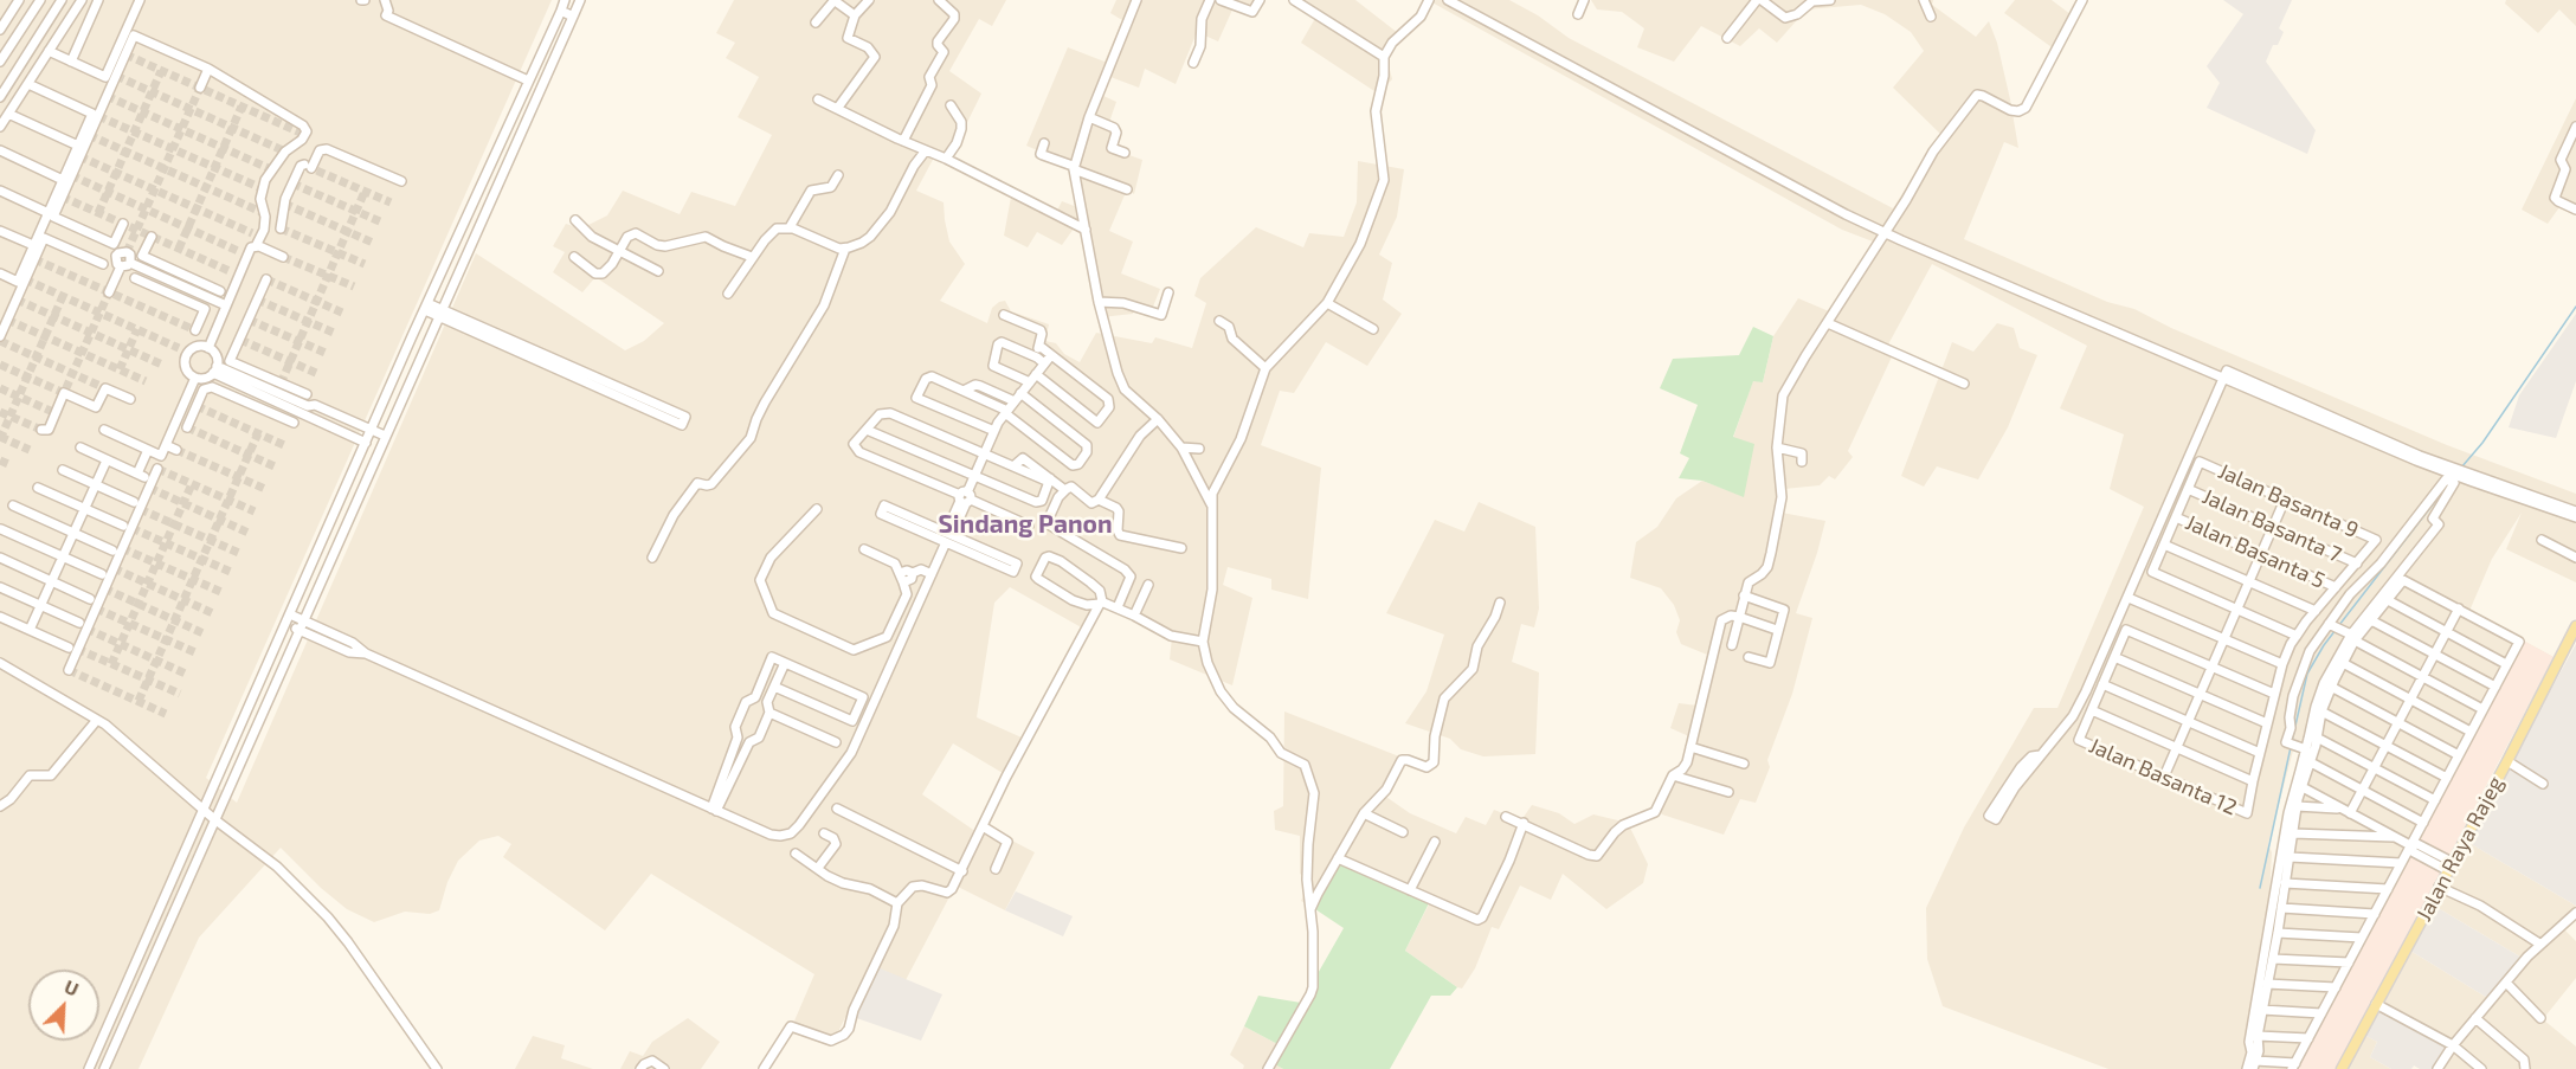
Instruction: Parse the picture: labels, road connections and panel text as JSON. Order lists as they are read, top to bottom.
{
  "streets": {
    "main road": ["Jalan Raya Rajeg"],
    "street": [
      "Jalan Basanta 9",
      "Jalan Basanta 7",
      "Jalan Basanta 5",
      "Jalan Basanta 12"
    ]
  },
  "crossings": [
    ["Jalan Basanta 9", "Jalan Basanta 7"]
  ],
  "districts": ["Sindang Panon"],
  "north": "top right"
}
